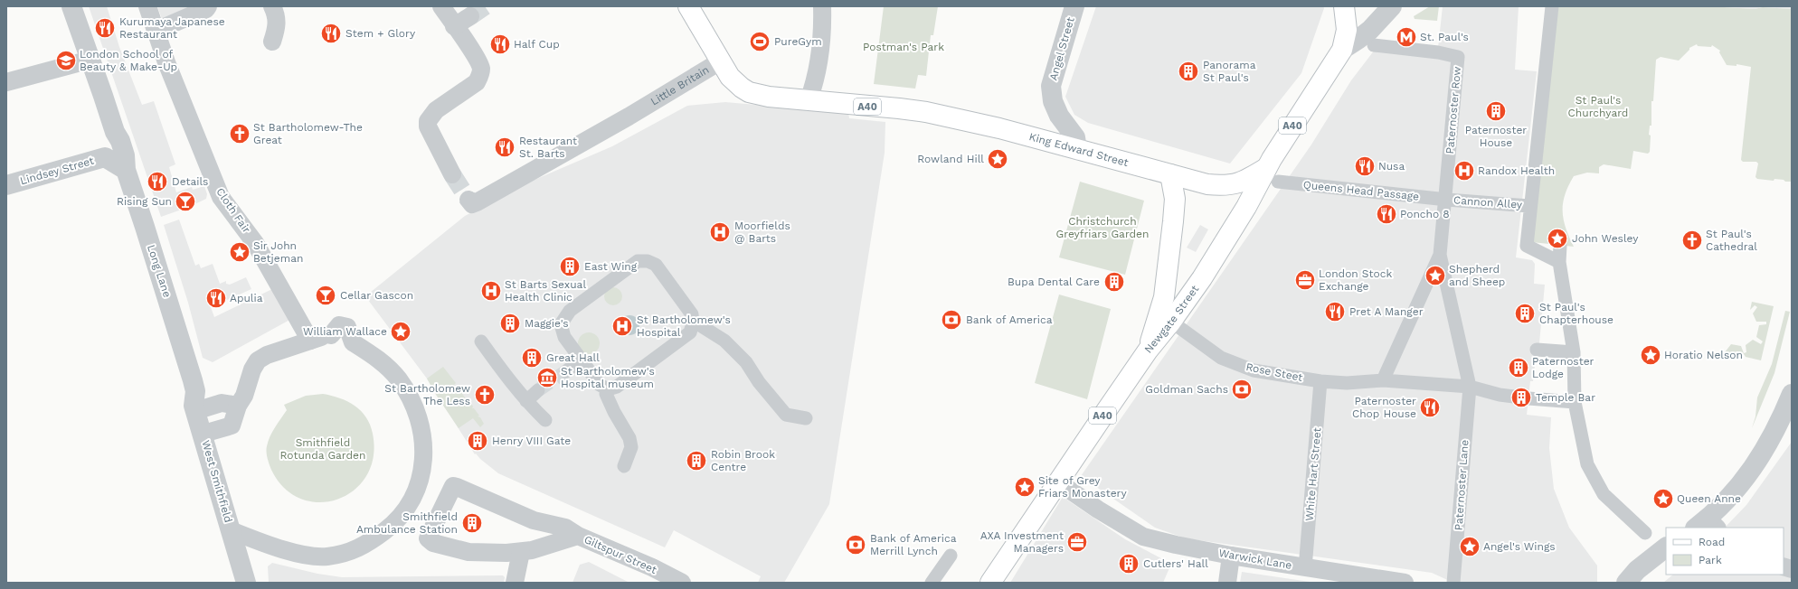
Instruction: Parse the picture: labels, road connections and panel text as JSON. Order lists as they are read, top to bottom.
{
  "streets": {
    "main road": [
      "Little Britain",
      "A40",
      "King Edward Street",
      "Newgate Street"
    ],
    "street": [
      "Angel Street",
      "Paternoster Row",
      "Lindsey Street",
      "Queens Head Passage",
      "Cannon Alley",
      "Cloth Fair",
      "Long Lane",
      "Rose Steet",
      "White Hart Street",
      "West Smithfield",
      "Paternoster Lane",
      "Giltspur Street",
      "Warwick Lane"
    ]
  },
  "crossings": [
    ["Angel Street", "King Edward Street"],
    ["Little Britain", "A40"],
    ["Little Britain", "King Edward Street"],
    ["A40", "King Edward Street"],
    ["A40", "Queens Head Passage"],
    ["A40", "Newgate Street"],
    ["Paternoster Row", "Queens Head Passage"],
    ["Paternoster Row", "Cannon Alley"],
    ["Paternoster Row", "Paternoster Lane"],
    ["Lindsey Street", "Long Lane"],
    ["Queens Head Passage", "Cannon Alley"],
    ["Queens Head Passage", "Newgate Street"],
    ["Cloth Fair", "West Smithfield"],
    ["Long Lane", "West Smithfield"],
    ["Newgate Street", "Rose Steet"],
    ["Newgate Street", "Warwick Lane"],
    ["Rose Steet", "White Hart Street"],
    ["Rose Steet", "Paternoster Lane"],
    ["White Hart Street", "Warwick Lane"]
  ],
  "parks": [
    "Postman's Park",
    "St Paul's Churchyard",
    "Christchurch Greyfriars Garden",
    "Smithfield Rotunda Garden"
  ],
  "places": {
    "restaurant": [
      "Kurumaya Japanese Restaurant",
      "Stem + Glory",
      "Half Cup",
      "Restaurant St. Barts",
      "Nusa",
      "Details",
      "Poncho 8",
      "Apulia",
      "Pret A Manger",
      "Paternoster Chop House"
    ],
    "metro station": ["St. Paul's"],
    "sports": ["PureGym"],
    "school or university": ["London School of Beauty & Make-Up"],
    "building": [
      "Panorama St Paul's",
      "Paternoster House",
      "East Wing",
      "Bupa Dental Care",
      "St Paul's Chapterhouse",
      "Maggie's",
      "Great Hall",
      "Paternoster Lodge",
      "Temple Bar",
      "Henry VIII Gate",
      "Robin Brook Centre",
      "Smithfield Ambulance Station",
      "Cutlers' Hall"
    ],
    "church": ["St Bartholomew-The Great", "St Paul's Cathedral", "St Bartholomew The Less"],
    "place": [
      "Rowland Hill",
      "John Wesley",
      "Sir John Betjeman",
      "Shepherd and Sheep",
      "William Wallace",
      "Horatio Nelson",
      "Site of Grey Friars Monastery",
      "Queen Anne",
      "Angel's Wings"
    ],
    "hospital": [
      "Randox Health",
      "Moorfields @ Barts",
      "St Barts Sexual Health Clinic",
      "St Bartholomew's Hospital"
    ],
    "bar": ["Rising Sun", "Cellar Gascon"],
    "office": ["London Stock Exchange", "AXA Investment Managers"],
    "bank": ["Bank of America", "Goldman Sachs", "Bank of America Merrill Lynch"],
    "museum": ["St Bartholomew's Hospital museum"]
  },
  "legend": ["Road", "Park"]
}
